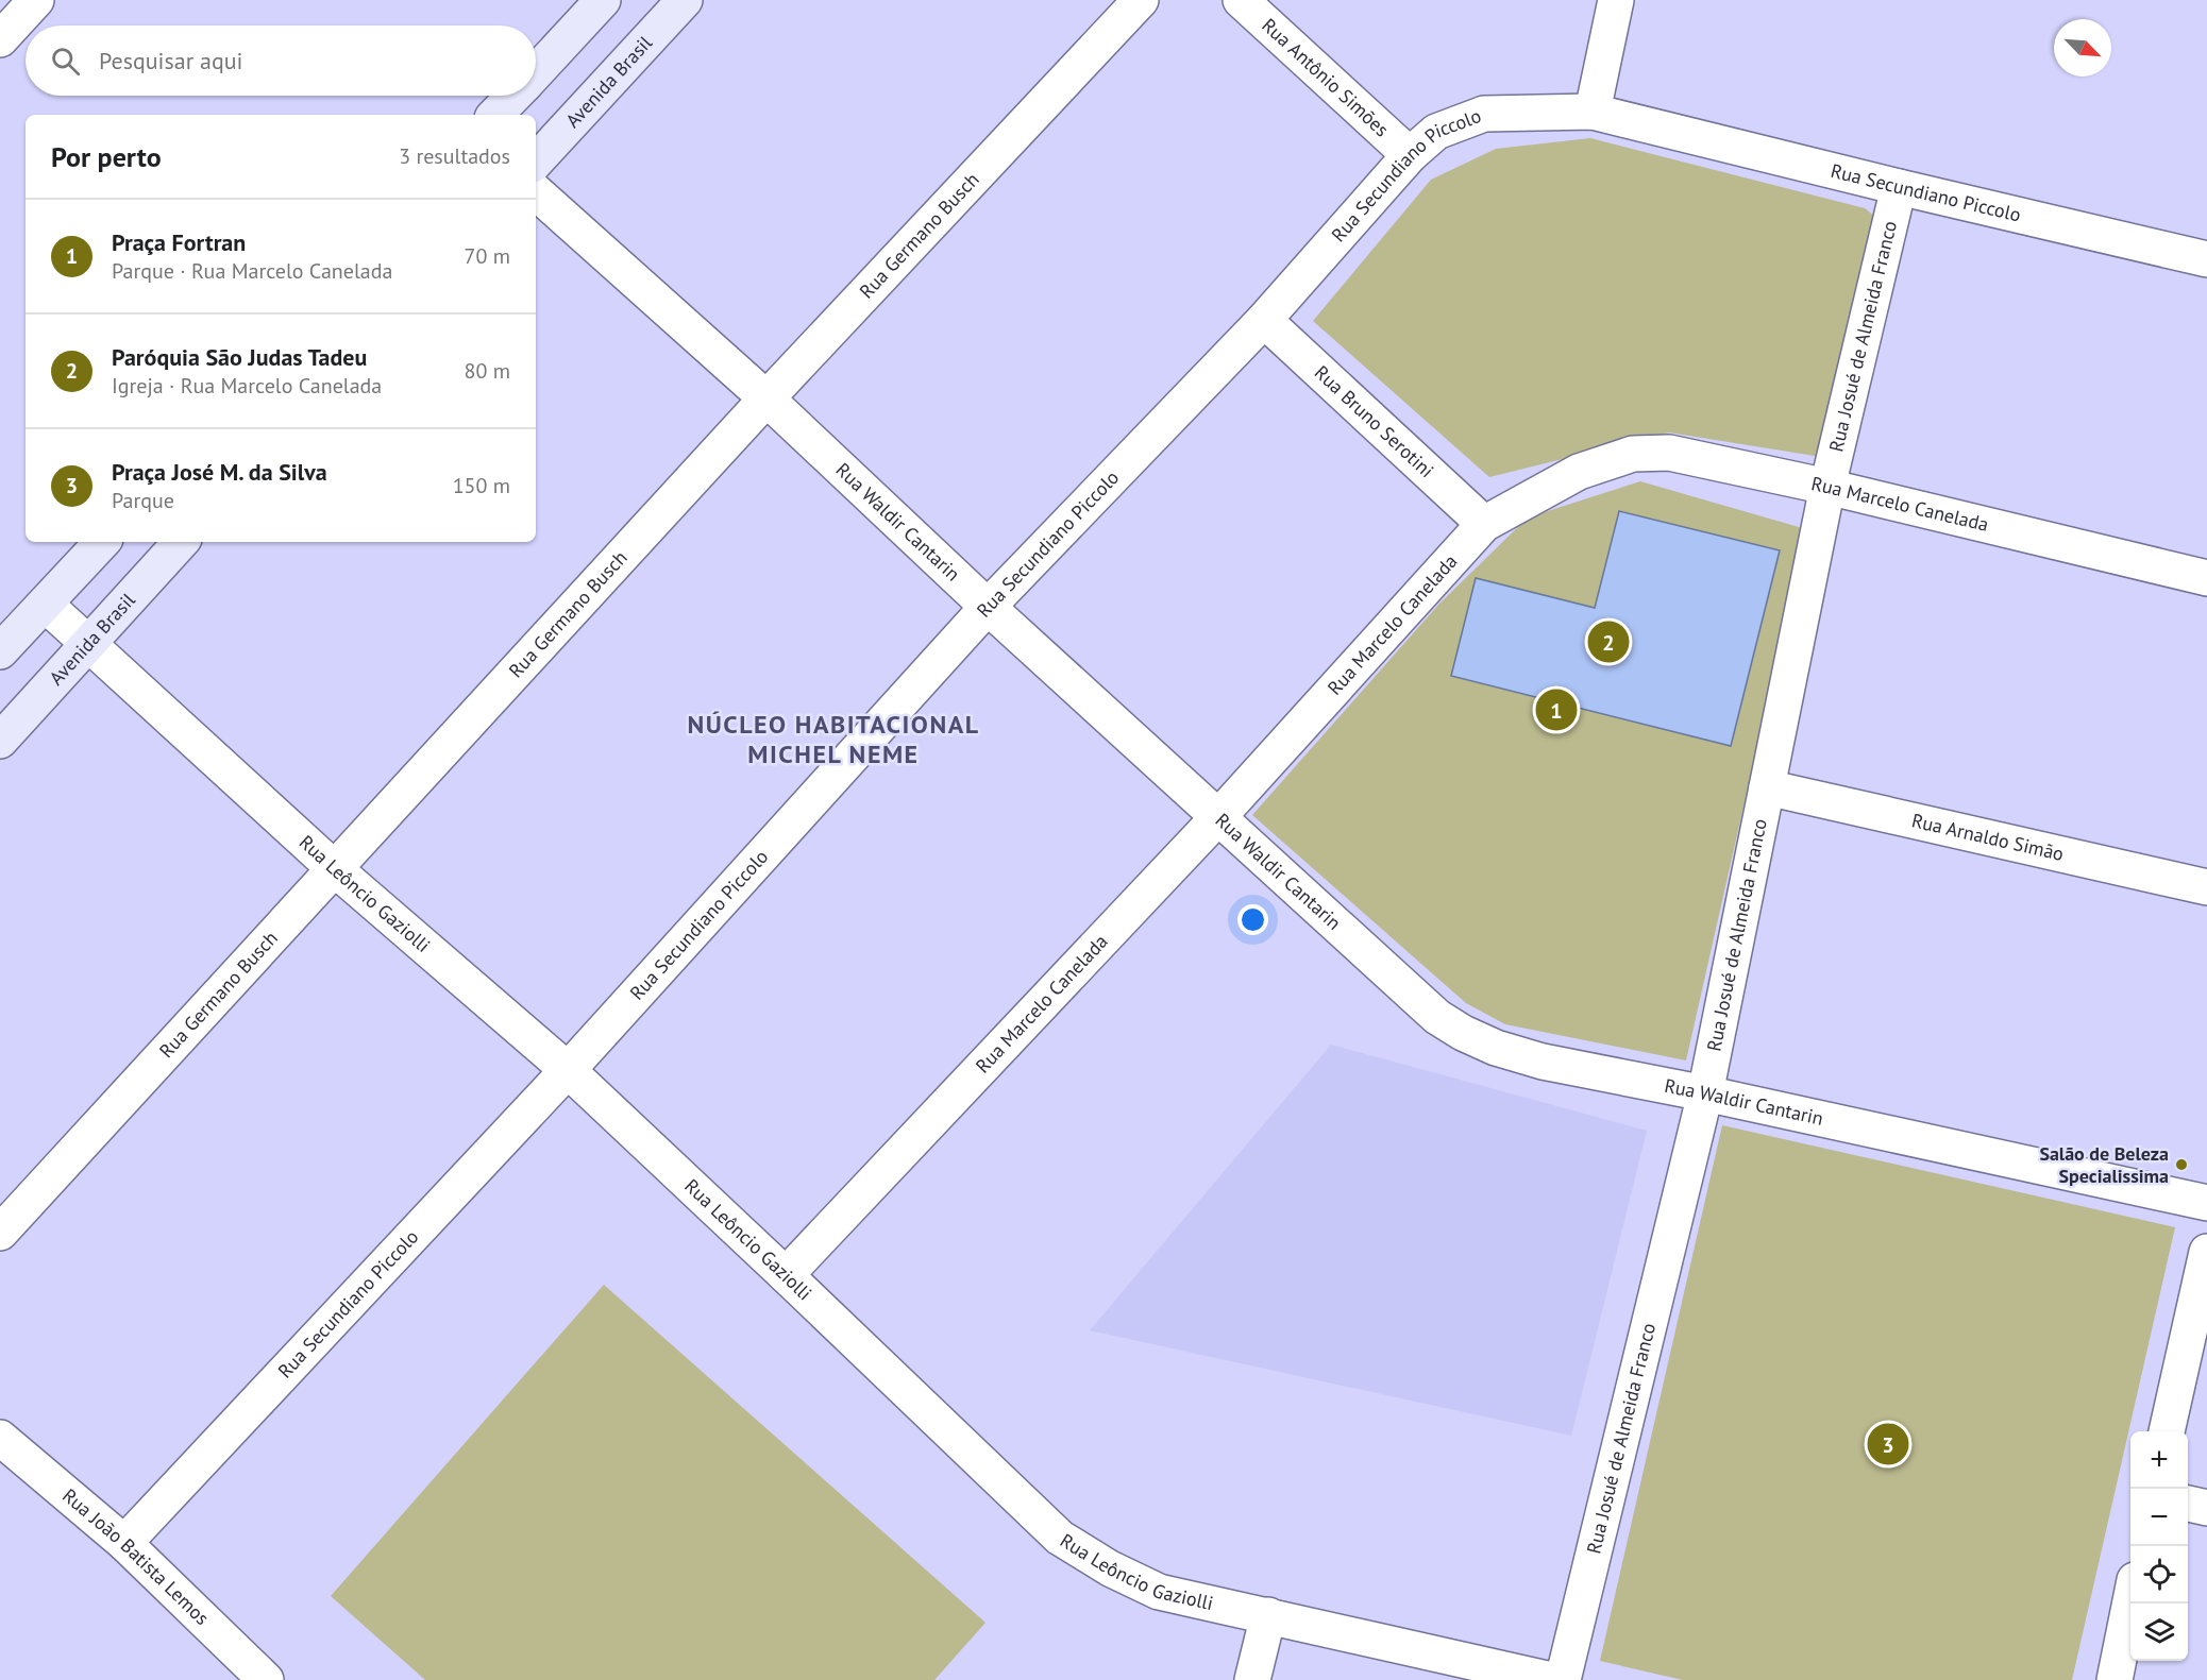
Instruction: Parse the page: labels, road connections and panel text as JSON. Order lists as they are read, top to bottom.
{
  "streets": {
    "main road": ["Avenida Brasil"],
    "street": [
      "Rua Antônio Simões",
      "Rua Secundiano Piccolo",
      "Rua Germano Busch",
      "Rua Josué de Almeida Franco",
      "Rua Bruno Serotini",
      "Rua Marcelo Canelada",
      "Rua Waldir Cantarin",
      "Rua Arnaldo Simão",
      "Rua Leôncio Gaziolli",
      "Rua João Batista Lemos"
    ]
  },
  "crossings": [
    ["Rua Antônio Simões", "Rua Secundiano Piccolo"],
    ["Avenida Brasil", "Rua Leôncio Gaziolli"],
    ["Rua Secundiano Piccolo", "Rua Josué de Almeida Franco"],
    ["Rua Secundiano Piccolo", "Rua Bruno Serotini"],
    ["Rua Secundiano Piccolo", "Rua Waldir Cantarin"],
    ["Rua Secundiano Piccolo", "Rua Leôncio Gaziolli"],
    ["Rua Secundiano Piccolo", "Rua João Batista Lemos"],
    ["Rua Germano Busch", "Rua Waldir Cantarin"],
    ["Rua Germano Busch", "Rua Leôncio Gaziolli"],
    ["Rua Josué de Almeida Franco", "Rua Marcelo Canelada"],
    ["Rua Josué de Almeida Franco", "Rua Waldir Cantarin"],
    ["Rua Josué de Almeida Franco", "Rua Arnaldo Simão"],
    ["Rua Bruno Serotini", "Rua Marcelo Canelada"],
    ["Rua Marcelo Canelada", "Rua Waldir Cantarin"],
    ["Rua Marcelo Canelada", "Rua Leôncio Gaziolli"]
  ],
  "districts": ["NÚCLEO HABITACIONAL MICHEL NEME"],
  "places": ["Salão de Beleza Specialissima"],
  "north": "bottom right",
  "page": {
    "search": "Pesquisar aqui",
    "heading": ["Por perto", "3 resultados"],
    "list": [
      {
        "mark": "1",
        "name": "Praça Fortran",
        "note": "Parque · Rua Marcelo Canelada",
        "value": "70 m"
      },
      {
        "mark": "2",
        "name": "Paróquia São Judas Tadeu",
        "note": "Igreja · Rua Marcelo Canelada",
        "value": "80 m"
      },
      {
        "mark": "3",
        "name": "Praça José M. da Silva",
        "note": "Parque",
        "value": "150 m"
      }
    ],
    "pins": ["2", "1", "3"],
    "map_buttons": ["+", "−"]
  }
}
